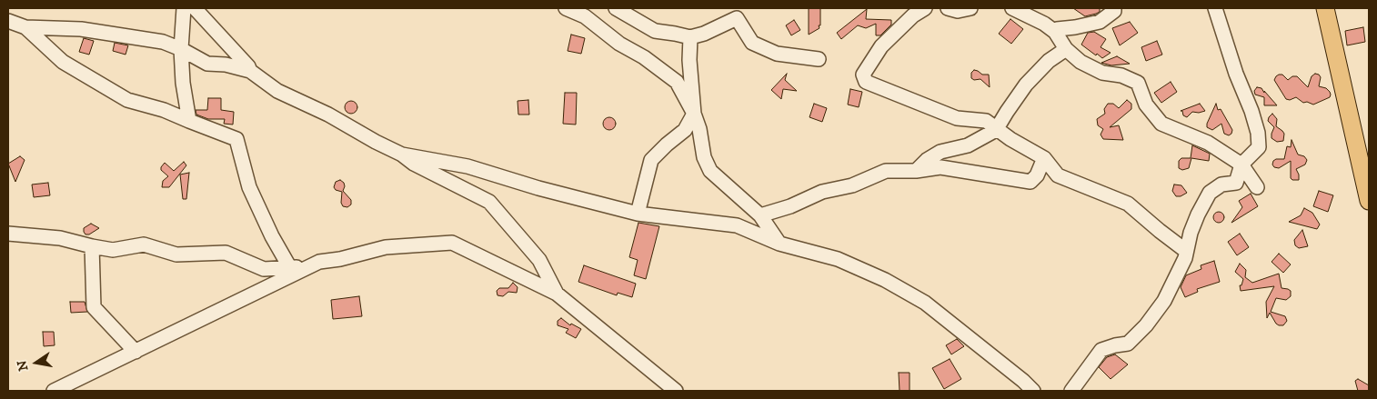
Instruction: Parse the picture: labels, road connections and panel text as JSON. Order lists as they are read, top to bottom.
{
  "north": "left"
}
